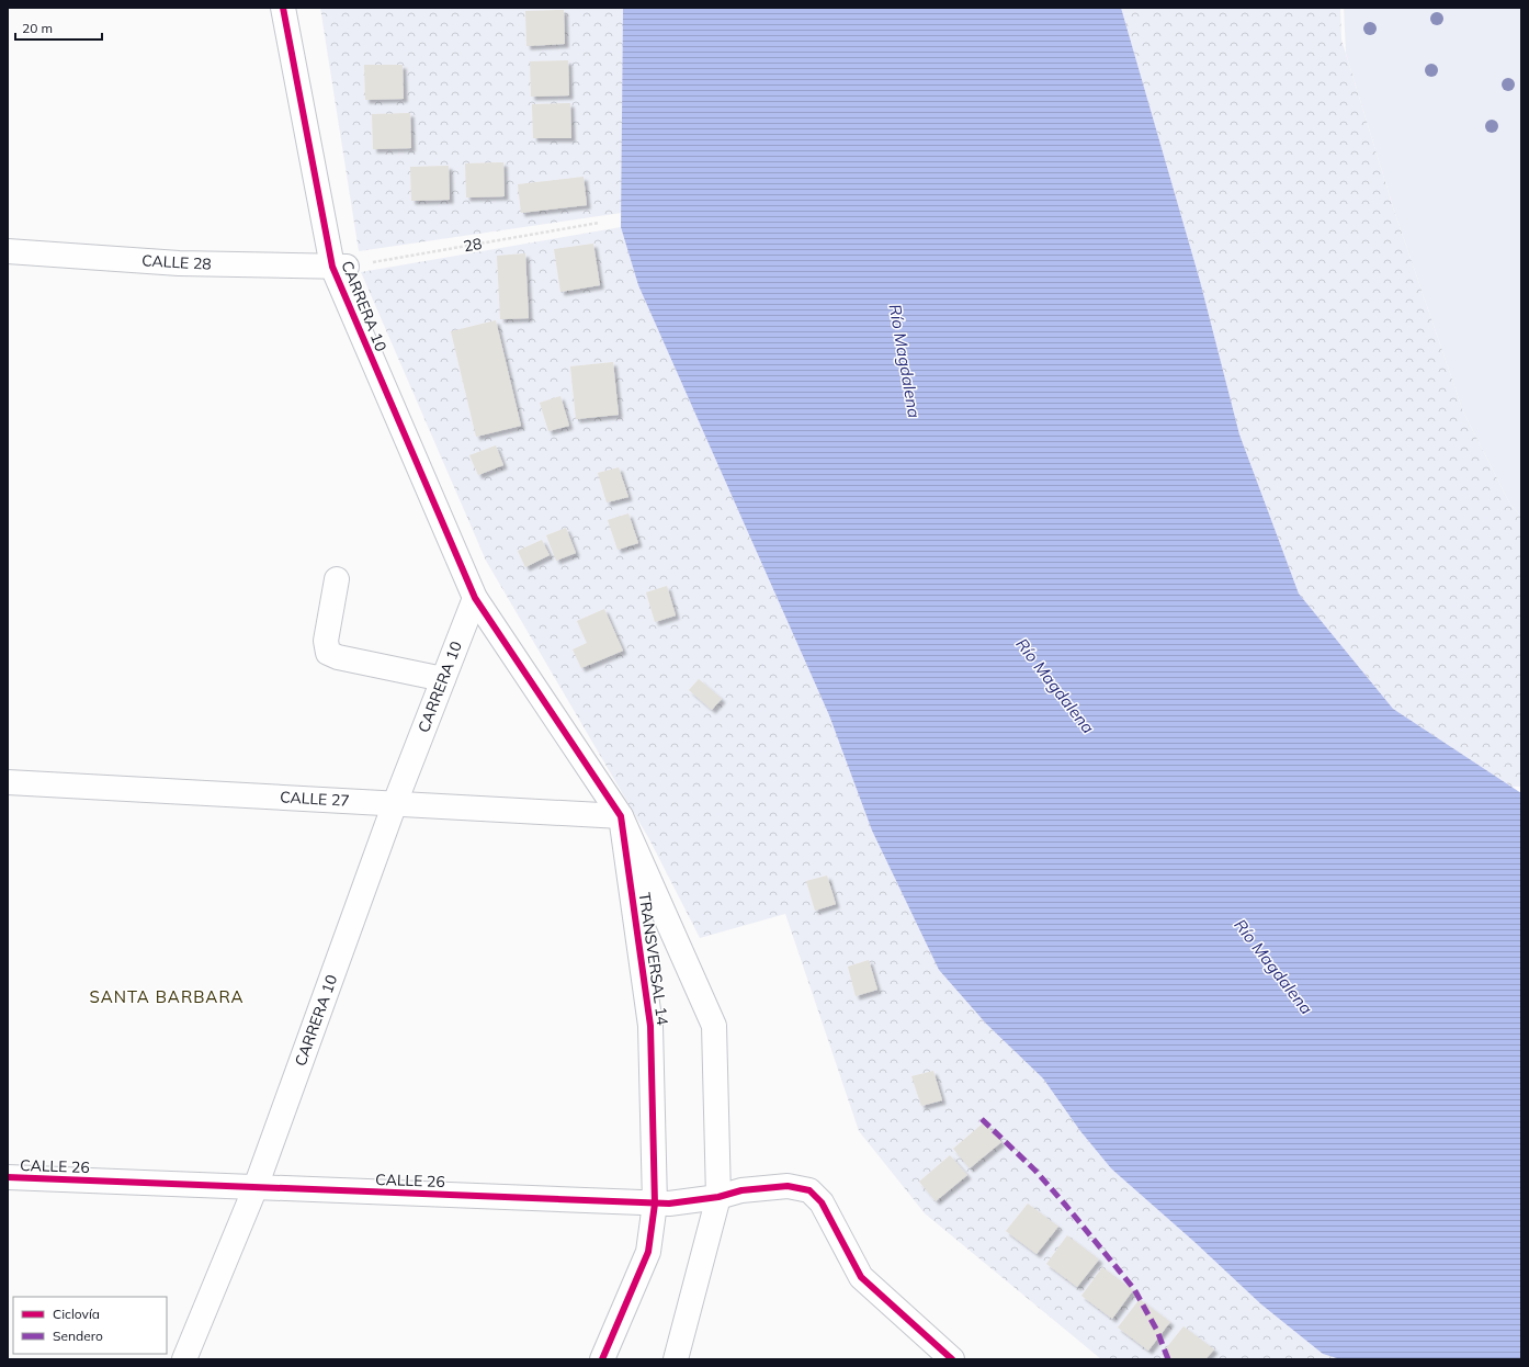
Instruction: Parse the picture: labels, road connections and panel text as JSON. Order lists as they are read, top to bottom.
{
  "streets": {
    "street": [
      "CALLE 28",
      "CARRERA 10",
      "CALLE 27",
      "TRANSVERSAL 14",
      "CALLE 26"
    ],
    "path": ["28"]
  },
  "crossings": [
    ["28", "CALLE 28"],
    ["28", "CARRERA 10"],
    ["CALLE 28", "CARRERA 10"],
    ["CARRERA 10", "CALLE 27"],
    ["CARRERA 10", "TRANSVERSAL 14"],
    ["CARRERA 10", "CALLE 26"],
    ["CALLE 27", "TRANSVERSAL 14"],
    ["TRANSVERSAL 14", "CALLE 26"]
  ],
  "districts": ["SANTA BARBARA"],
  "water": ["Río Magdalena"],
  "legend": ["Ciclovía", "Sendero"],
  "scale_bar": "20 m"
}
